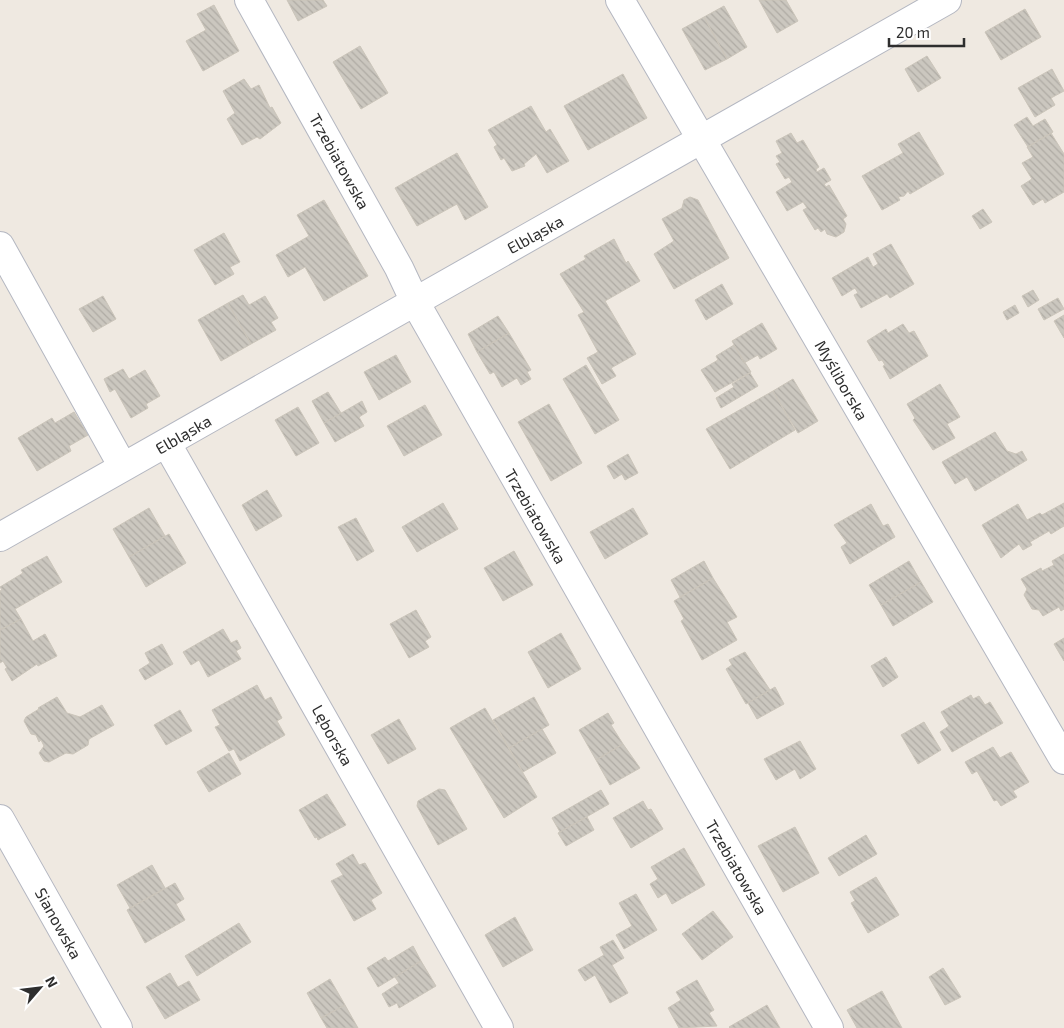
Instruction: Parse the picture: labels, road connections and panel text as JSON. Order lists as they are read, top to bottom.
{
  "streets": {
    "street": [
      "Trzebiatowska",
      "Elbląska",
      "Myśliborska",
      "Lęborska",
      "Sianowska"
    ]
  },
  "crossings": [
    ["Trzebiatowska", "Elbląska"],
    ["Elbląska", "Myśliborska"],
    ["Elbląska", "Lęborska"]
  ],
  "scale_bar": "20 m",
  "north": "top right"
}
